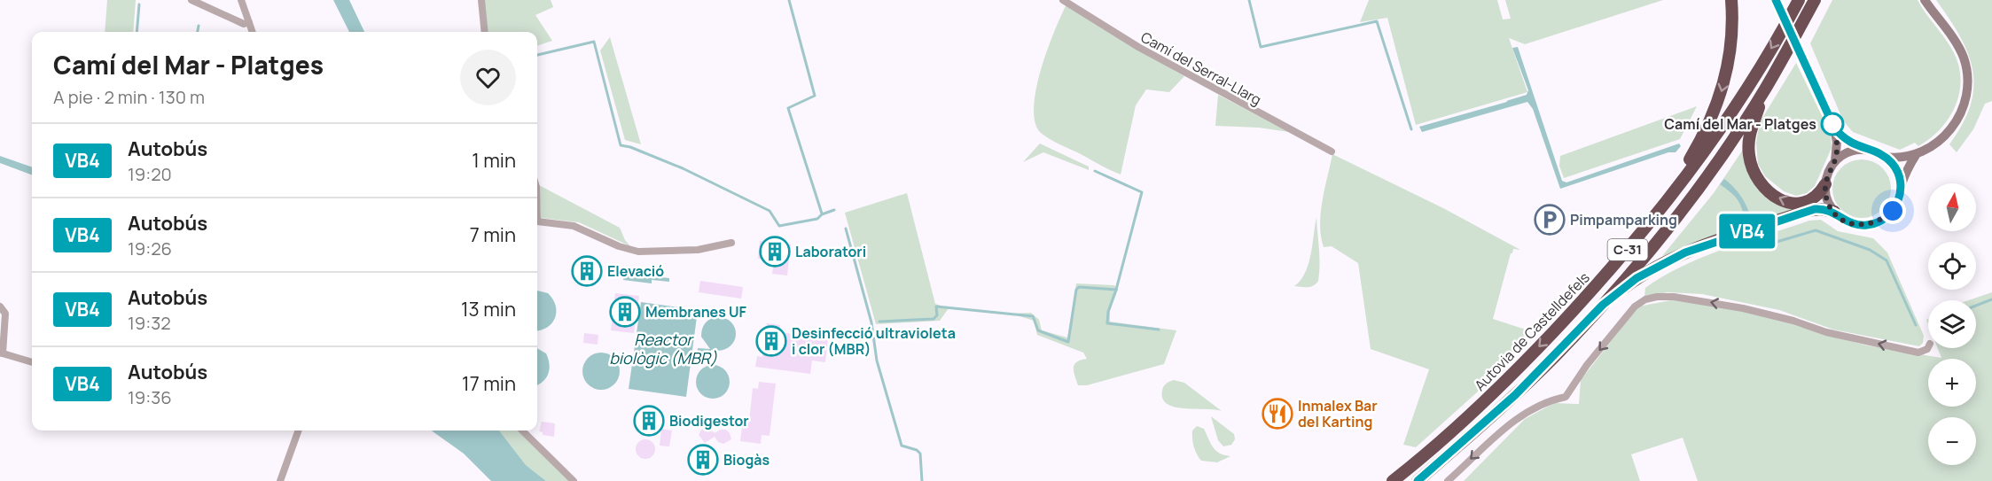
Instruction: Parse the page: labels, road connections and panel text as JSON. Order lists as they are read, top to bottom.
{
  "streets": {
    "highway": ["C-31", "Autovia de Castelldefels"],
    "street": ["Camí del Serral-Llarg"]
  },
  "water": ["Reactor biològic (MBR)"],
  "places": {
    "other": ["Camí del Mar - Platges"],
    "parking": ["Pimpamparking"],
    "building": [
      "Laboratori",
      "Elevació",
      "Membranes UF",
      "Desinfecció ultravioleta i clor (MBR)",
      "Biodigestor",
      "Biogàs"
    ],
    "restaurant": ["Inmalex Bar del Karting"]
  },
  "lines": ["bus line VB4"],
  "north": "top",
  "page": {
    "on_map": "VB4",
    "heading": ["Camí del Mar - Platges", "A pie · 2 min · 130 m"],
    "list": [
      {
        "mark": "VB4",
        "name": "Autobús",
        "note": "19:20",
        "value": "1 min"
      },
      {
        "mark": "VB4",
        "name": "Autobús",
        "note": "19:26",
        "value": "7 min"
      },
      {
        "mark": "VB4",
        "name": "Autobús",
        "note": "19:32",
        "value": "13 min"
      },
      {
        "mark": "VB4",
        "name": "Autobús",
        "note": "19:36",
        "value": "17 min"
      }
    ],
    "map_buttons": ["+", "−"]
  }
}
